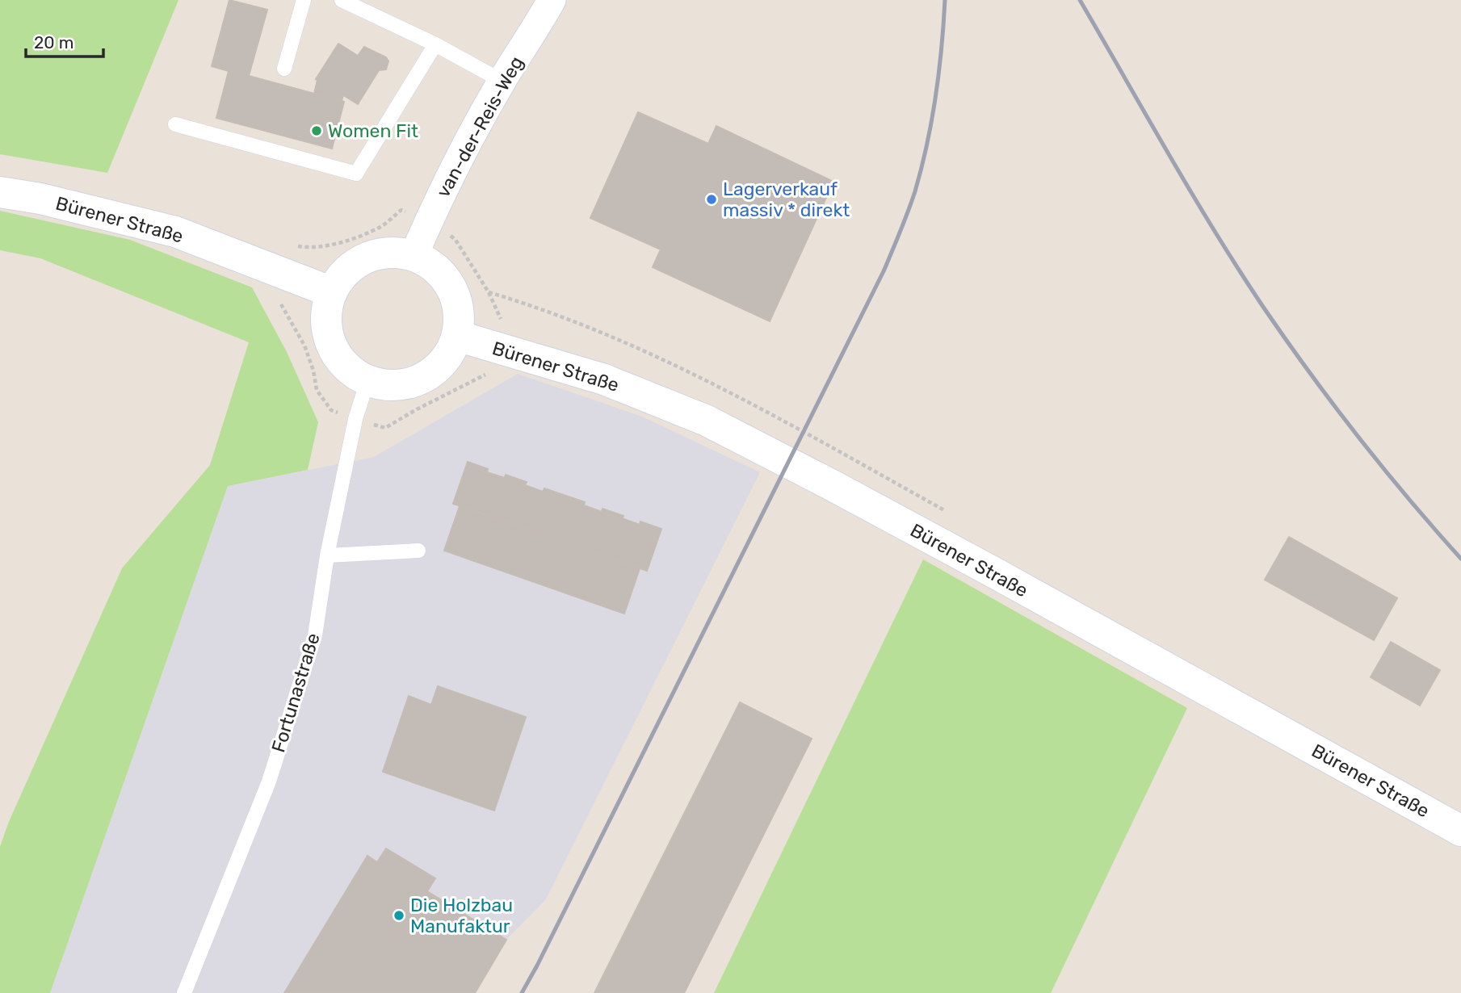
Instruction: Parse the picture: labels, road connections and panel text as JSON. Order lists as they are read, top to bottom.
{
  "streets": {
    "main road": ["Bürener Straße"],
    "street": ["van-der-Reis-Weg"],
    "lane": ["Fortunastraße"]
  },
  "crossings": [
    ["van-der-Reis-Weg", "Bürener Straße"],
    ["van-der-Reis-Weg", "Fortunastraße"],
    ["Bürener Straße", "Fortunastraße"]
  ],
  "places": ["Women Fit", "Lagerverkauf massiv * direkt", "Die Holzbau Manufaktur"],
  "scale_bar": "20 m"
}
